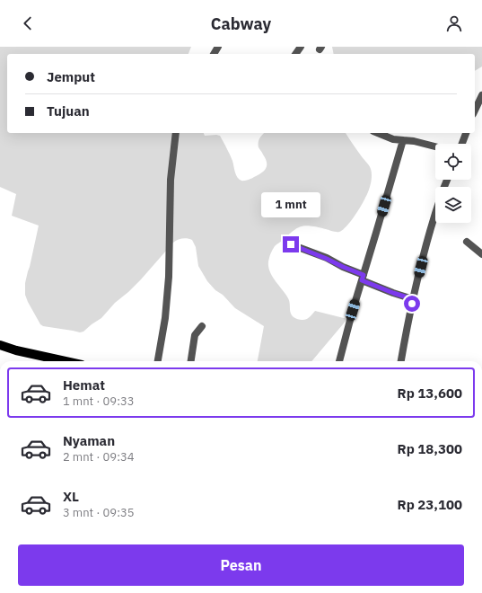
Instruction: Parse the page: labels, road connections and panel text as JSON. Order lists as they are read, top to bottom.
{
  "page": {
    "header": "Cabway",
    "banner": ["Jemput", "Tujuan"],
    "bubble": "1 mnt",
    "list": [
      {
        "name": "Hemat",
        "note": "1 mnt · 09:33",
        "value": "Rp 13,600"
      },
      {
        "name": "Nyaman",
        "note": "2 mnt · 09:34",
        "value": "Rp 18,300"
      },
      {
        "name": "XL",
        "note": "3 mnt · 09:35",
        "value": "Rp 23,100"
      }
    ],
    "buttons": "Pesan"
  }
}
